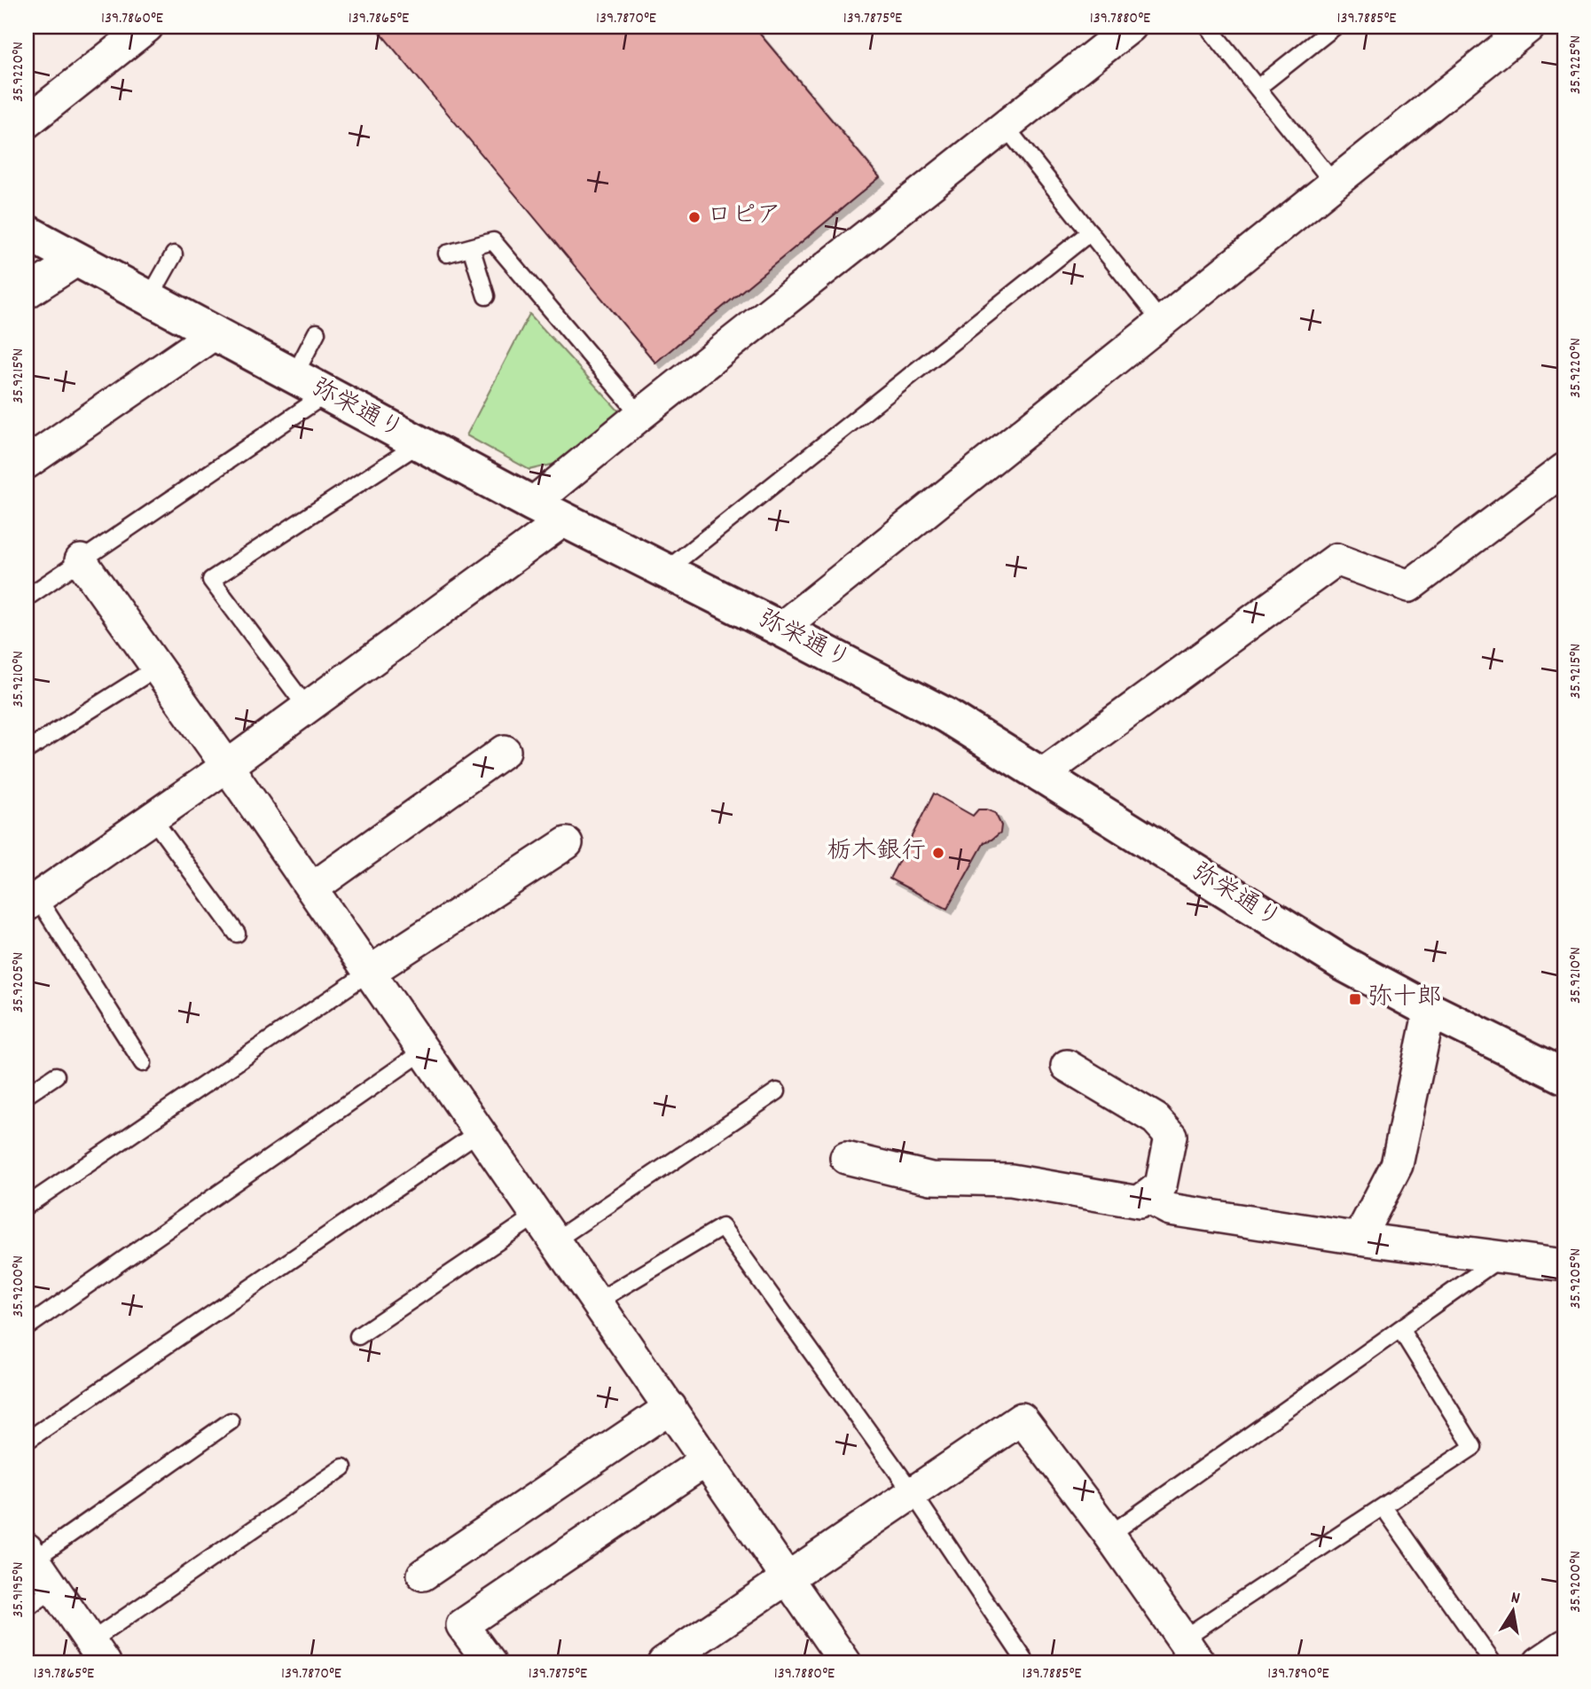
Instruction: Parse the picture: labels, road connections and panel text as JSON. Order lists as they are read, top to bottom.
{
  "streets": {
    "street": ["弥栄通り"]
  },
  "places": {
    "other": ["ロピア", "栃木銀行"],
    "transit": ["弥十郎"]
  },
  "north": "top",
  "coordinates": [
    "139.7860°E",
    "139.7865°E",
    "139.7870°E",
    "139.7875°E",
    "139.7880°E",
    "139.7885°E",
    "35.9225°N",
    "35.9220°N",
    "35.9215°N",
    "35.9210°N",
    "35.9205°N",
    "35.9200°N",
    "35.9195°N",
    "139.7890°E"
  ]
}
